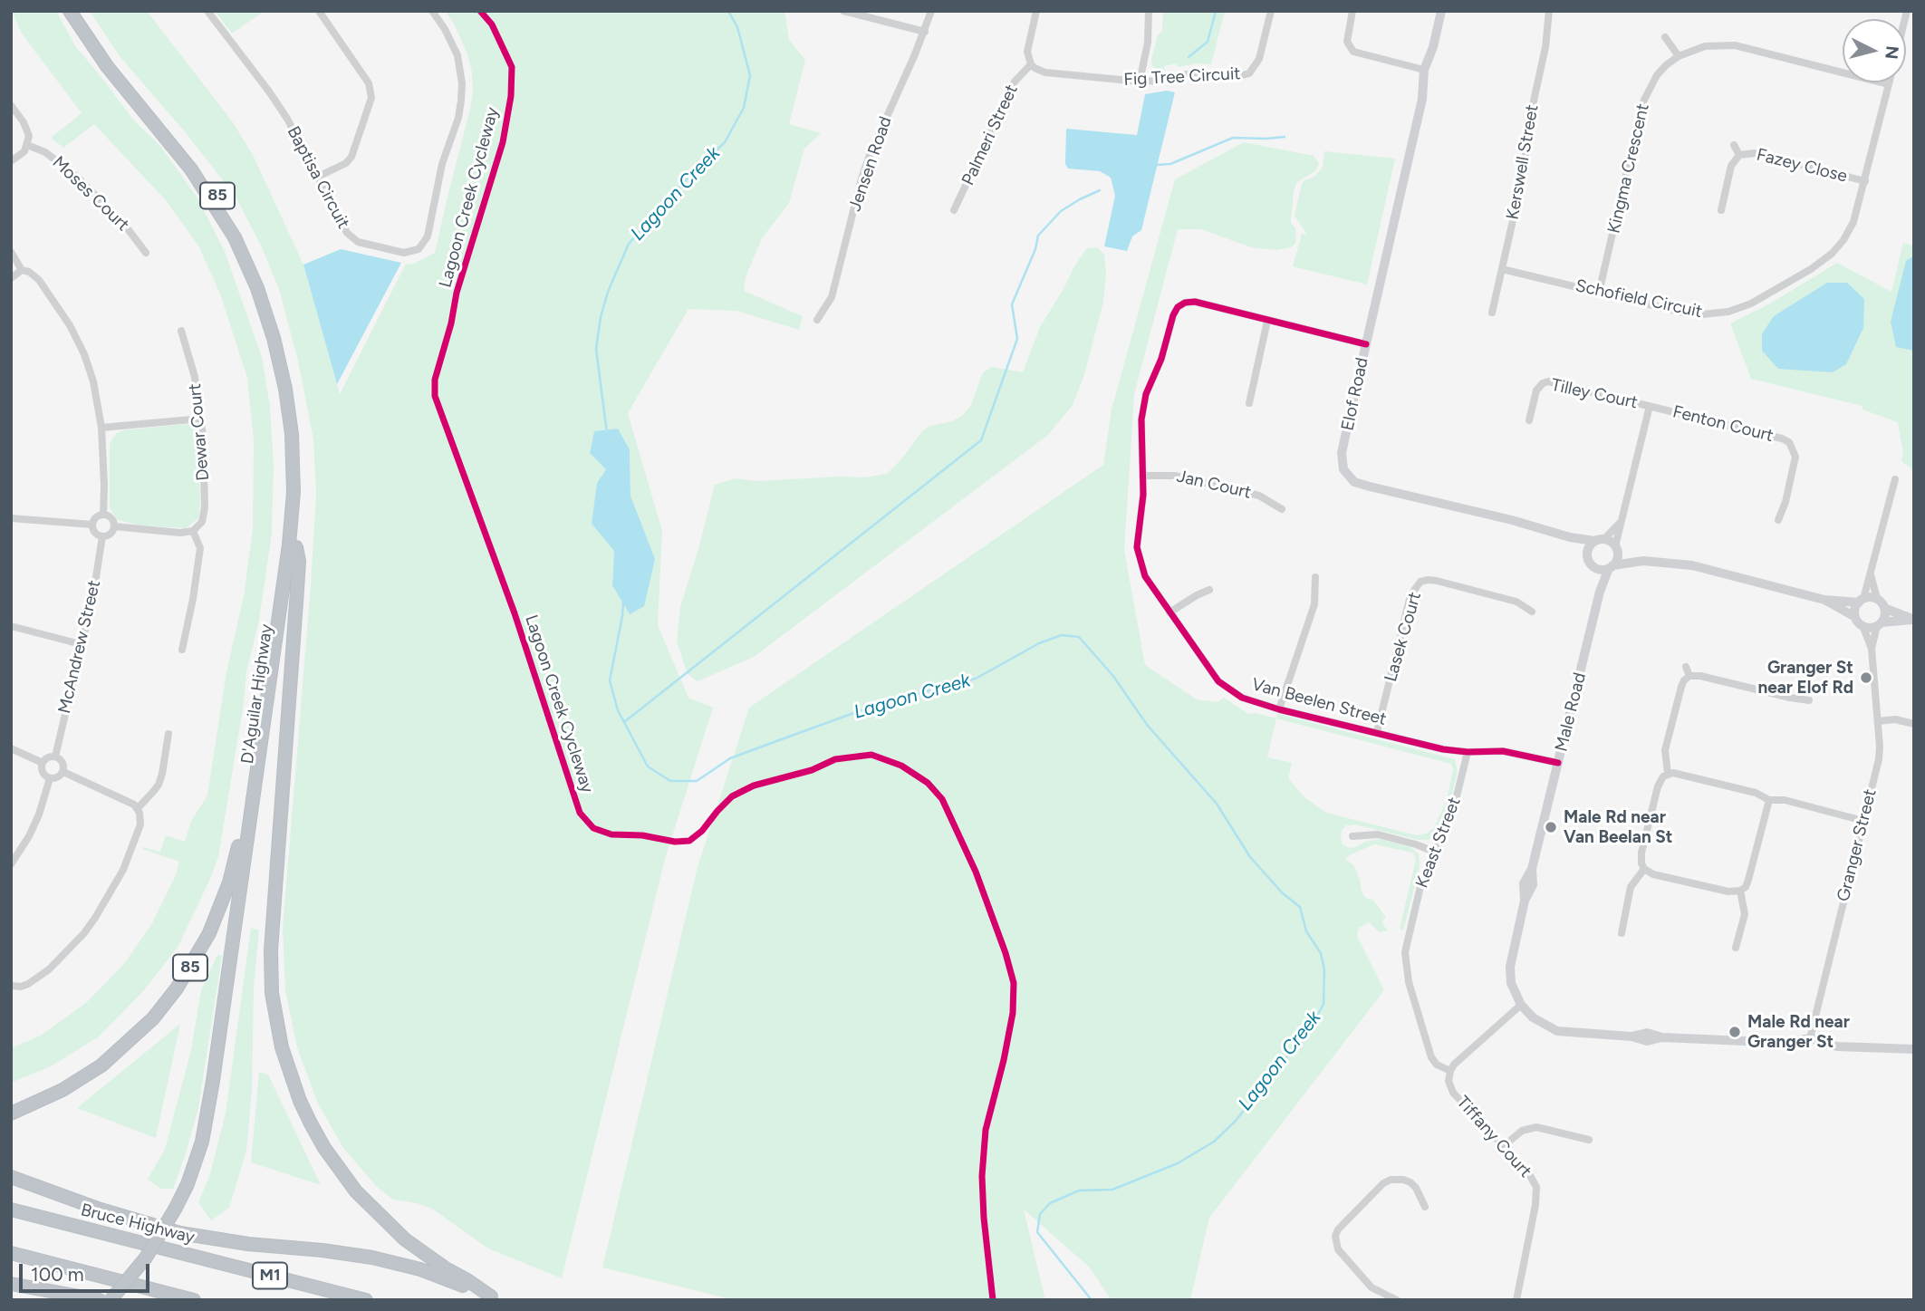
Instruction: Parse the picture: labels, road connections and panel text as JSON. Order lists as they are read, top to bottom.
{
  "streets": {
    "highway": [
      "85",
      "D'Aguilar Highway",
      "Bruce Highway",
      "M1"
    ],
    "street": [
      "Fig Tree Circuit",
      "Palmeri Street",
      "Kerswell Street",
      "Jensen Road",
      "Fazey Close",
      "Kingma Crescent",
      "Baptisa Circuit",
      "Moses Court",
      "Schofield Circuit",
      "Elof Road",
      "Tilley Court",
      "Fenton Court",
      "Dewar Court",
      "Jan Court",
      "Lasek Court",
      "McAndrew Street",
      "Van Beelen Street",
      "Male Road",
      "Keast Street",
      "Granger Street",
      "Tiffany Court"
    ],
    "cycle path": ["Lagoon Creek Cycleway"]
  },
  "crossings": [
    ["Fig Tree Circuit", "Palmeri Street"],
    ["Kerswell Street", "Schofield Circuit"],
    ["Fazey Close", "Schofield Circuit"],
    ["Kingma Crescent", "Schofield Circuit"],
    ["Elof Road", "Van Beelen Street"],
    ["Elof Road", "Male Road"],
    ["Tilley Court", "Fenton Court"],
    ["Jan Court", "Van Beelen Street"],
    ["Lasek Court", "Van Beelen Street"],
    ["Van Beelen Street", "Male Road"],
    ["Van Beelen Street", "Keast Street"],
    ["Keast Street", "Tiffany Court"]
  ],
  "water": ["Lagoon Creek"],
  "places": ["Granger St near Elof Rd", "Male Rd near Van Beelan St", "Male Rd near Granger St"],
  "scale_bar": "100 m",
  "north": "right"
}
